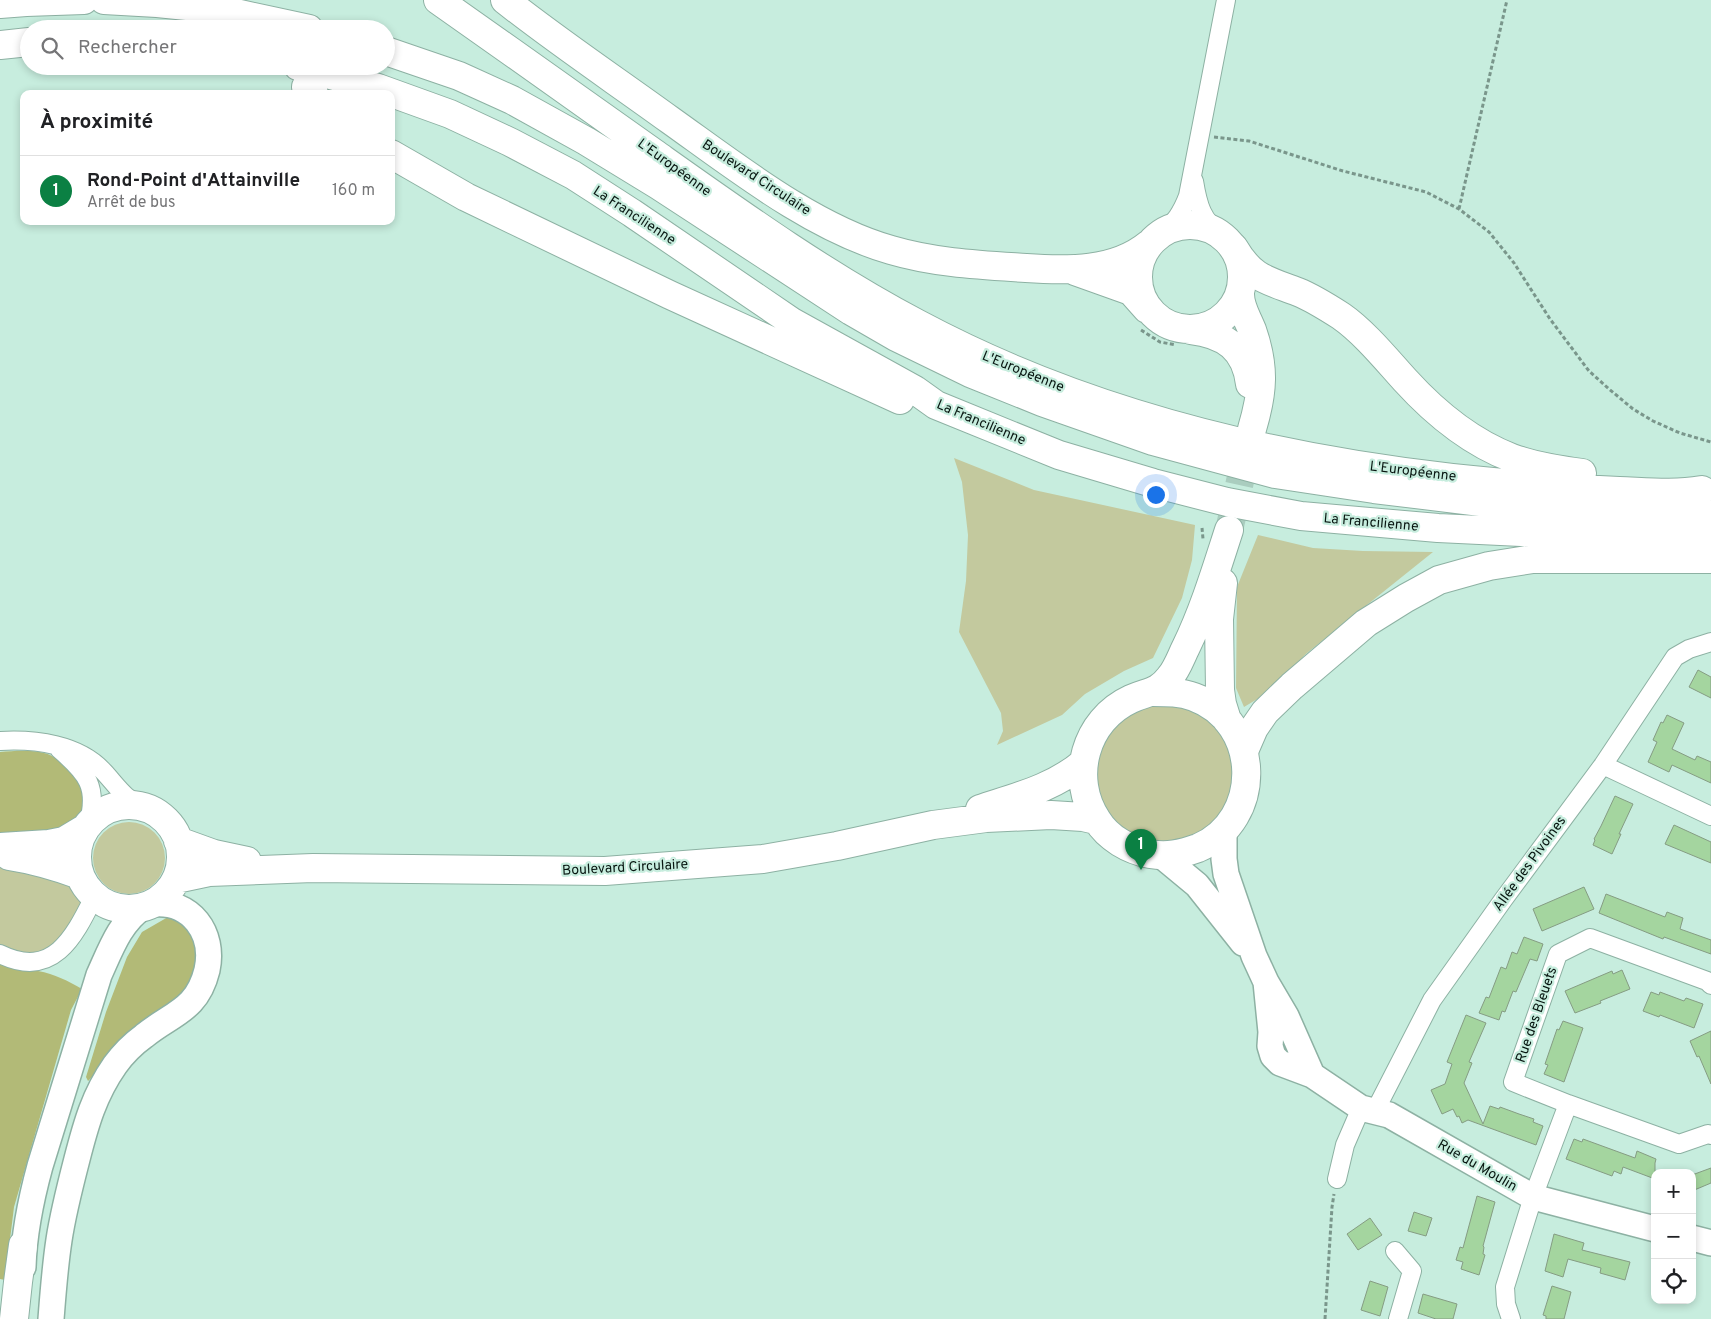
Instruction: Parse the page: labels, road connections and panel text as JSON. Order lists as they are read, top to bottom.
{
  "streets": {
    "main road": ["L'Européenne", "Boulevard Circulaire", "La Francilienne"],
    "street": ["Allée des Pivoines", "Rue des Bleuets", "Rue du Moulin"]
  },
  "crossings": [
    ["Boulevard Circulaire", "Rue du Moulin"],
    ["Allée des Pivoines", "Rue du Moulin"]
  ],
  "page": {
    "search": "Rechercher",
    "heading": "À proximité",
    "list": [
      {
        "mark": "1",
        "name": "Rond-Point d'Attainville",
        "note": "Arrêt de bus",
        "value": "160 m"
      }
    ],
    "pins": "1",
    "map_buttons": ["+", "−"]
  }
}
